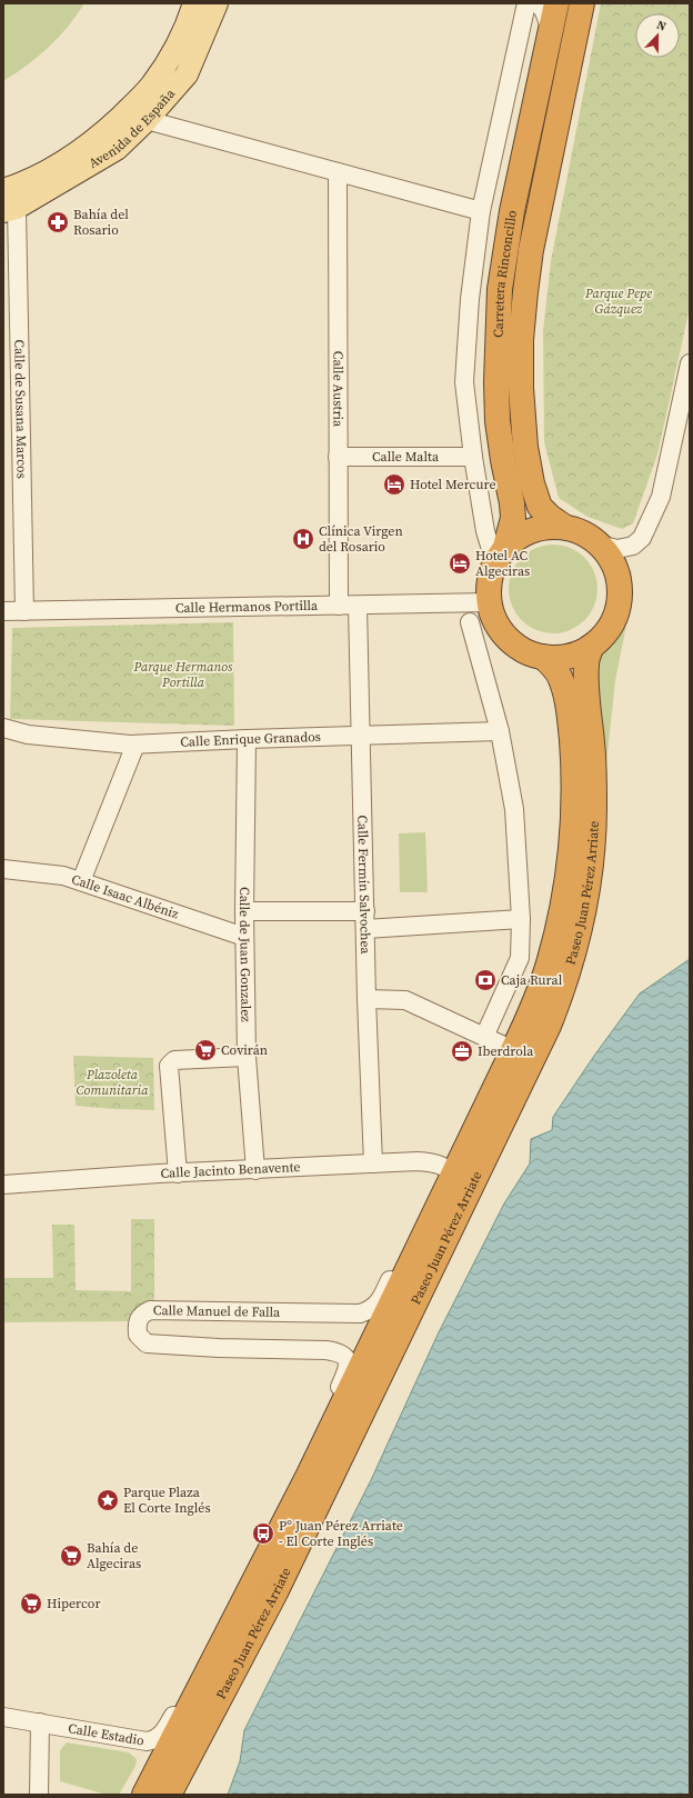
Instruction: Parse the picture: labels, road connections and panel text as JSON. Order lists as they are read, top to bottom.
{
  "streets": {
    "highway": ["Carretera Rinconcillo", "Paseo Juan Pérez Arriate"],
    "main road": ["Avenida de España"],
    "street": [
      "Calle Austria",
      "Calle de Susana Marcos",
      "Calle Malta",
      "Calle Hermanos Portilla",
      "Calle Enrique Granados",
      "Calle Fermín Salvochea",
      "Calle Isaac Albéniz",
      "Calle de Juan Gonzalez",
      "Calle Jacinto Benavente",
      "Calle Manuel de Falla",
      "Calle Estadio"
    ]
  },
  "crossings": [
    ["Avenida de España", "Calle de Susana Marcos"],
    ["Carretera Rinconcillo", "Calle Hermanos Portilla"],
    ["Carretera Rinconcillo", "Paseo Juan Pérez Arriate"],
    ["Calle Austria", "Calle Malta"],
    ["Calle Austria", "Calle Hermanos Portilla"],
    ["Calle de Susana Marcos", "Calle Hermanos Portilla"],
    ["Calle Hermanos Portilla", "Calle Fermín Salvochea"],
    ["Calle Hermanos Portilla", "Paseo Juan Pérez Arriate"],
    ["Calle Enrique Granados", "Calle Fermín Salvochea"],
    ["Calle Enrique Granados", "Calle de Juan Gonzalez"],
    ["Calle Fermín Salvochea", "Calle Jacinto Benavente"],
    ["Paseo Juan Pérez Arriate", "Calle Jacinto Benavente"],
    ["Paseo Juan Pérez Arriate", "Calle Manuel de Falla"],
    ["Paseo Juan Pérez Arriate", "Calle Estadio"],
    ["Calle Isaac Albéniz", "Calle de Juan Gonzalez"],
    ["Calle de Juan Gonzalez", "Calle Jacinto Benavente"],
    ["Calle Jacinto Benavente", "Calle Manuel de Falla"]
  ],
  "parks": ["Parque Pepe Gázquez", "Parque Hermanos Portilla", "Plazoleta Comunitaria"],
  "places": {
    "pharmacy": ["Bahía del Rosario"],
    "hotel": ["Hotel Mercure", "Hotel AC Algeciras"],
    "hospital": ["Clínica Virgen del Rosario"],
    "bank": ["Caja Rural"],
    "supermarket": ["Covirán", "Bahía de Algeciras", "Hipercor"],
    "office": ["Iberdrola"],
    "place": ["Parque Plaza El Corte Inglés"],
    "bus stop": ["Pº Juan Pérez Arriate - El Corte Inglés"]
  },
  "north": "top"
}
